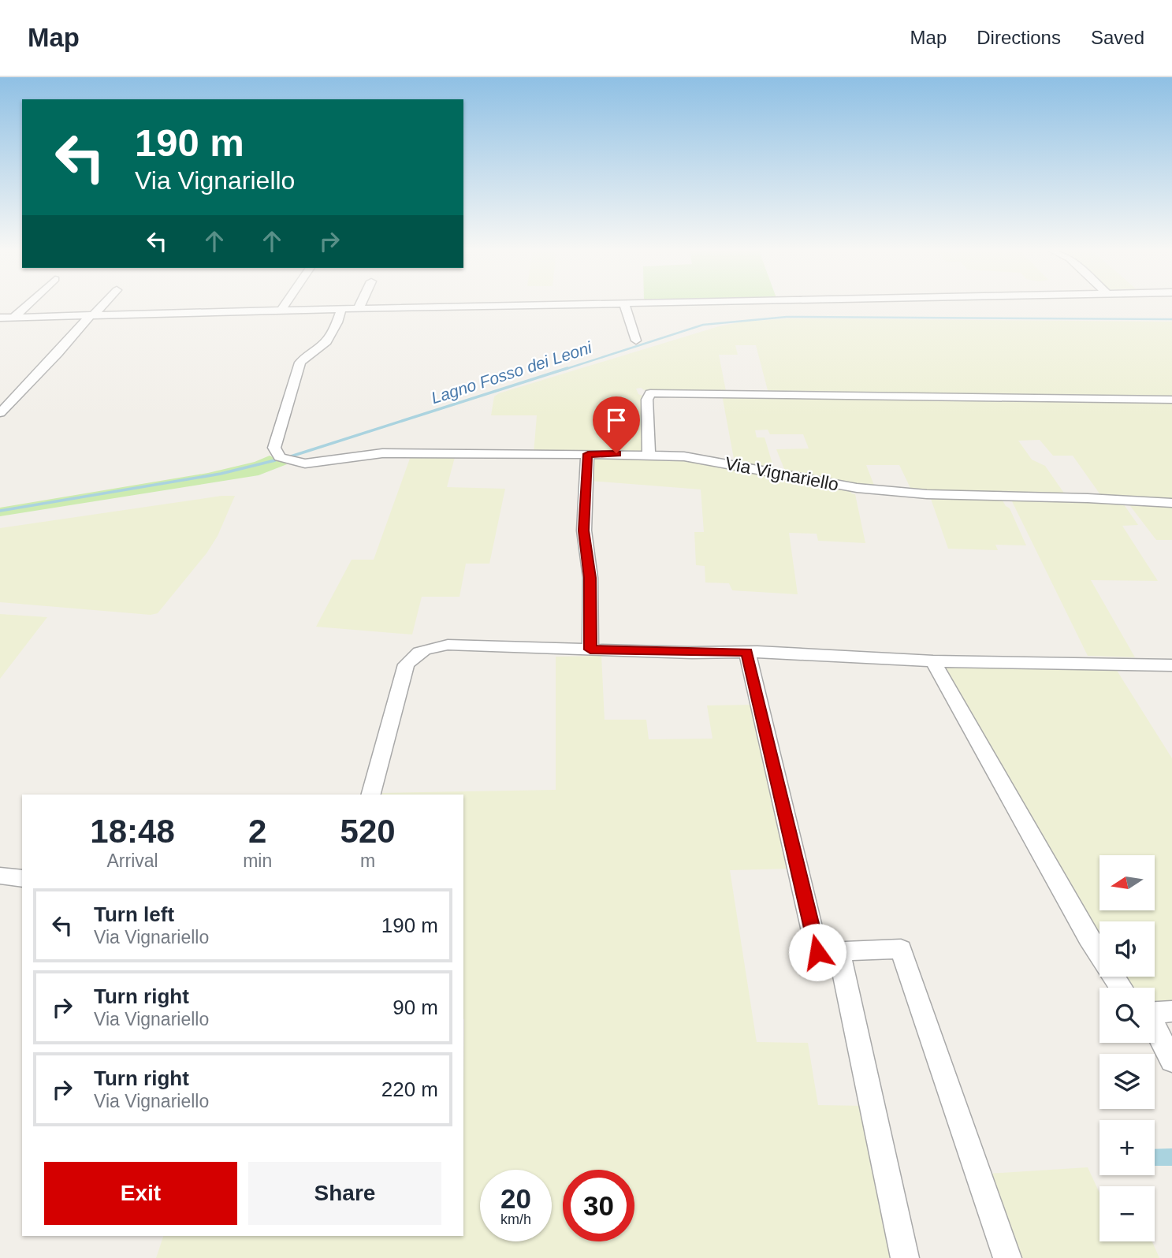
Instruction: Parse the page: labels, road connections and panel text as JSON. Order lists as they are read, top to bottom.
{
  "streets": {
    "street": ["Via Vignariello"]
  },
  "water": ["Lagno Fosso dei Leoni"],
  "north": "left",
  "page": {
    "header": "Map",
    "nav": ["Map", "Directions", "Saved"],
    "turn": ["190 m", "Via Vignariello"],
    "eta": [
      "18:48",
      "Arrival",
      "2",
      "min",
      "520",
      "m"
    ],
    "map_buttons": ["+", "−"],
    "list": [
      {
        "name": "Turn left",
        "note": "Via Vignariello",
        "value": "190 m"
      },
      {
        "name": "Turn right",
        "note": "Via Vignariello",
        "value": "90 m"
      },
      {
        "name": "Turn right",
        "note": "Via Vignariello",
        "value": "220 m"
      }
    ],
    "buttons": ["Exit", "Share"],
    "speed": "20 km/h",
    "limit": "30"
  }
}
